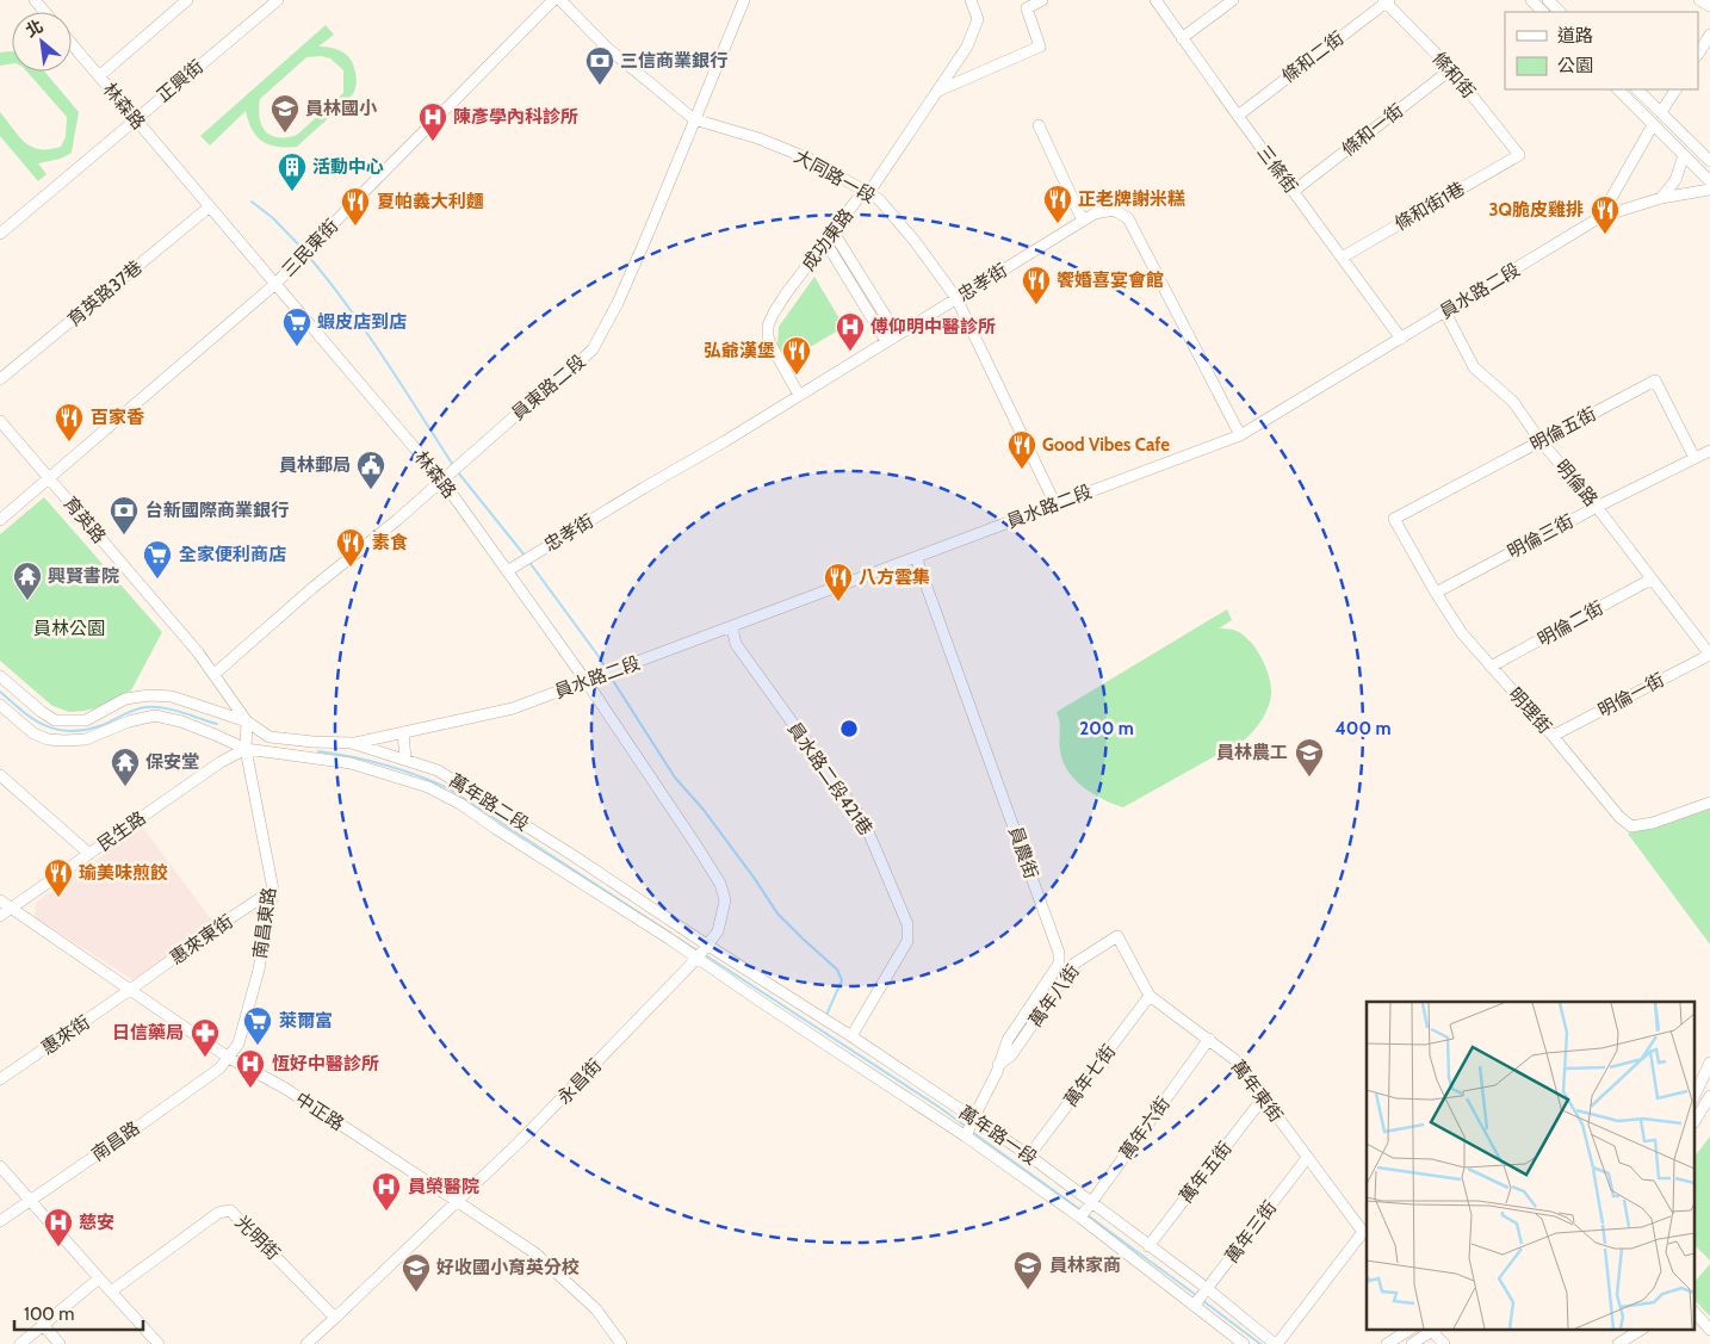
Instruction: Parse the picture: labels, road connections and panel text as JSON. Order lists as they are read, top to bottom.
{
  "streets": {
    "street": [
      "條和二街",
      "條和街",
      "正興街",
      "林森路",
      "條和一街",
      "三條街",
      "大同路一段",
      "條和街1巷",
      "成功東路",
      "三民東街",
      "忠孝街",
      "員水路二段",
      "育英路37巷",
      "員東路二段",
      "明倫五街",
      "明倫路",
      "育英路",
      "明倫三街",
      "明倫二街",
      "明倫一街",
      "明理街",
      "員水路二段421巷",
      "萬年路二段",
      "民生路",
      "員農街",
      "南昌東路",
      "惠來東街",
      "萬年八街",
      "惠來街",
      "萬年七街",
      "永昌街",
      "萬年東街",
      "中正路",
      "萬年六街",
      "萬年路一段",
      "南昌路",
      "萬年五街",
      "萬年三街",
      "光明街"
    ]
  },
  "crossings": [
    ["條和二街", "條和街"],
    ["條和二街", "三條街"],
    ["條和街", "條和一街"],
    ["條和街", "條和街1巷"],
    ["正興街", "林森路"],
    ["林森路", "三民東街"],
    ["林森路", "忠孝街"],
    ["林森路", "員水路二段"],
    ["林森路", "育英路37巷"],
    ["林森路", "員東路二段"],
    ["林森路", "萬年路二段"],
    ["林森路", "永昌街"],
    ["林森路", "萬年路一段"],
    ["條和一街", "三條街"],
    ["三條街", "條和街1巷"],
    ["三條街", "員水路二段"],
    ["大同路一段", "成功東路"],
    ["大同路一段", "忠孝街"],
    ["大同路一段", "員水路二段"],
    ["大同路一段", "員東路二段"],
    ["成功東路", "忠孝街"],
    ["三民東街", "育英路"],
    ["忠孝街", "員水路二段"],
    ["員水路二段", "明倫路"],
    ["員水路二段", "員水路二段421巷"],
    ["員水路二段", "萬年路二段"],
    ["員水路二段", "員農街"],
    ["員東路二段", "育英路"],
    ["明倫五街", "明倫路"],
    ["明倫五街", "明倫三街"],
    ["明倫五街", "明理街"],
    ["明倫路", "明倫三街"],
    ["明倫路", "明倫二街"],
    ["明倫路", "明倫一街"],
    ["育英路", "萬年路二段"],
    ["育英路", "南昌東路"],
    ["明倫三街", "明理街"],
    ["明倫二街", "明理街"],
    ["明倫一街", "明理街"],
    ["員水路二段421巷", "萬年路一段"],
    ["萬年路二段", "民生路"],
    ["萬年路二段", "南昌東路"],
    ["萬年路二段", "永昌街"],
    ["萬年路二段", "萬年路一段"],
    ["民生路", "南昌東路"],
    ["民生路", "中正路"],
    ["員農街", "萬年八街"],
    ["員農街", "萬年路一段"],
    ["南昌東路", "惠來東街"],
    ["南昌東路", "中正路"],
    ["南昌東路", "南昌路"],
    ["惠來東街", "惠來街"],
    ["惠來東街", "中正路"],
    ["萬年八街", "萬年東街"],
    ["惠來街", "中正路"],
    ["萬年七街", "萬年東街"],
    ["萬年七街", "萬年路一段"],
    ["永昌街", "中正路"],
    ["永昌街", "萬年路一段"],
    ["萬年東街", "萬年六街"],
    ["萬年東街", "萬年路一段"],
    ["萬年東街", "萬年五街"],
    ["萬年東街", "萬年三街"],
    ["中正路", "南昌路"],
    ["萬年六街", "萬年路一段"],
    ["萬年路一段", "萬年五街"],
    ["萬年路一段", "萬年三街"]
  ],
  "parks": ["員林公園"],
  "places": {
    "bank": ["三信商業銀行", "台新國際商業銀行"],
    "school or university": [
      "員林國小",
      "員林農工",
      "員林家商",
      "好收國小育英分校"
    ],
    "hospital": [
      "陳彥學內科診所",
      "傅仰明中醫診所",
      "恆好中醫診所",
      "員榮醫院",
      "慈安"
    ],
    "building": ["活動中心"],
    "restaurant": [
      "正老牌謝米糕",
      "夏帕義大利麵",
      "3Q脆皮雞排",
      "饗婚喜宴會館",
      "弘爺漢堡",
      "百家香",
      "Good Vibes Cafe",
      "素食",
      "八方雲集",
      "瑜美味煎餃"
    ],
    "supermarket": ["蝦皮店到店", "全家便利商店", "萊爾富"],
    "public building": ["員林郵局"],
    "temple": ["興賢書院", "保安堂"],
    "pharmacy": ["日信藥局"]
  },
  "legend": ["道路", "公園"],
  "scale_bar": "100 m",
  "north": "top left",
  "rings": ["200 m", "400 m"]
}
